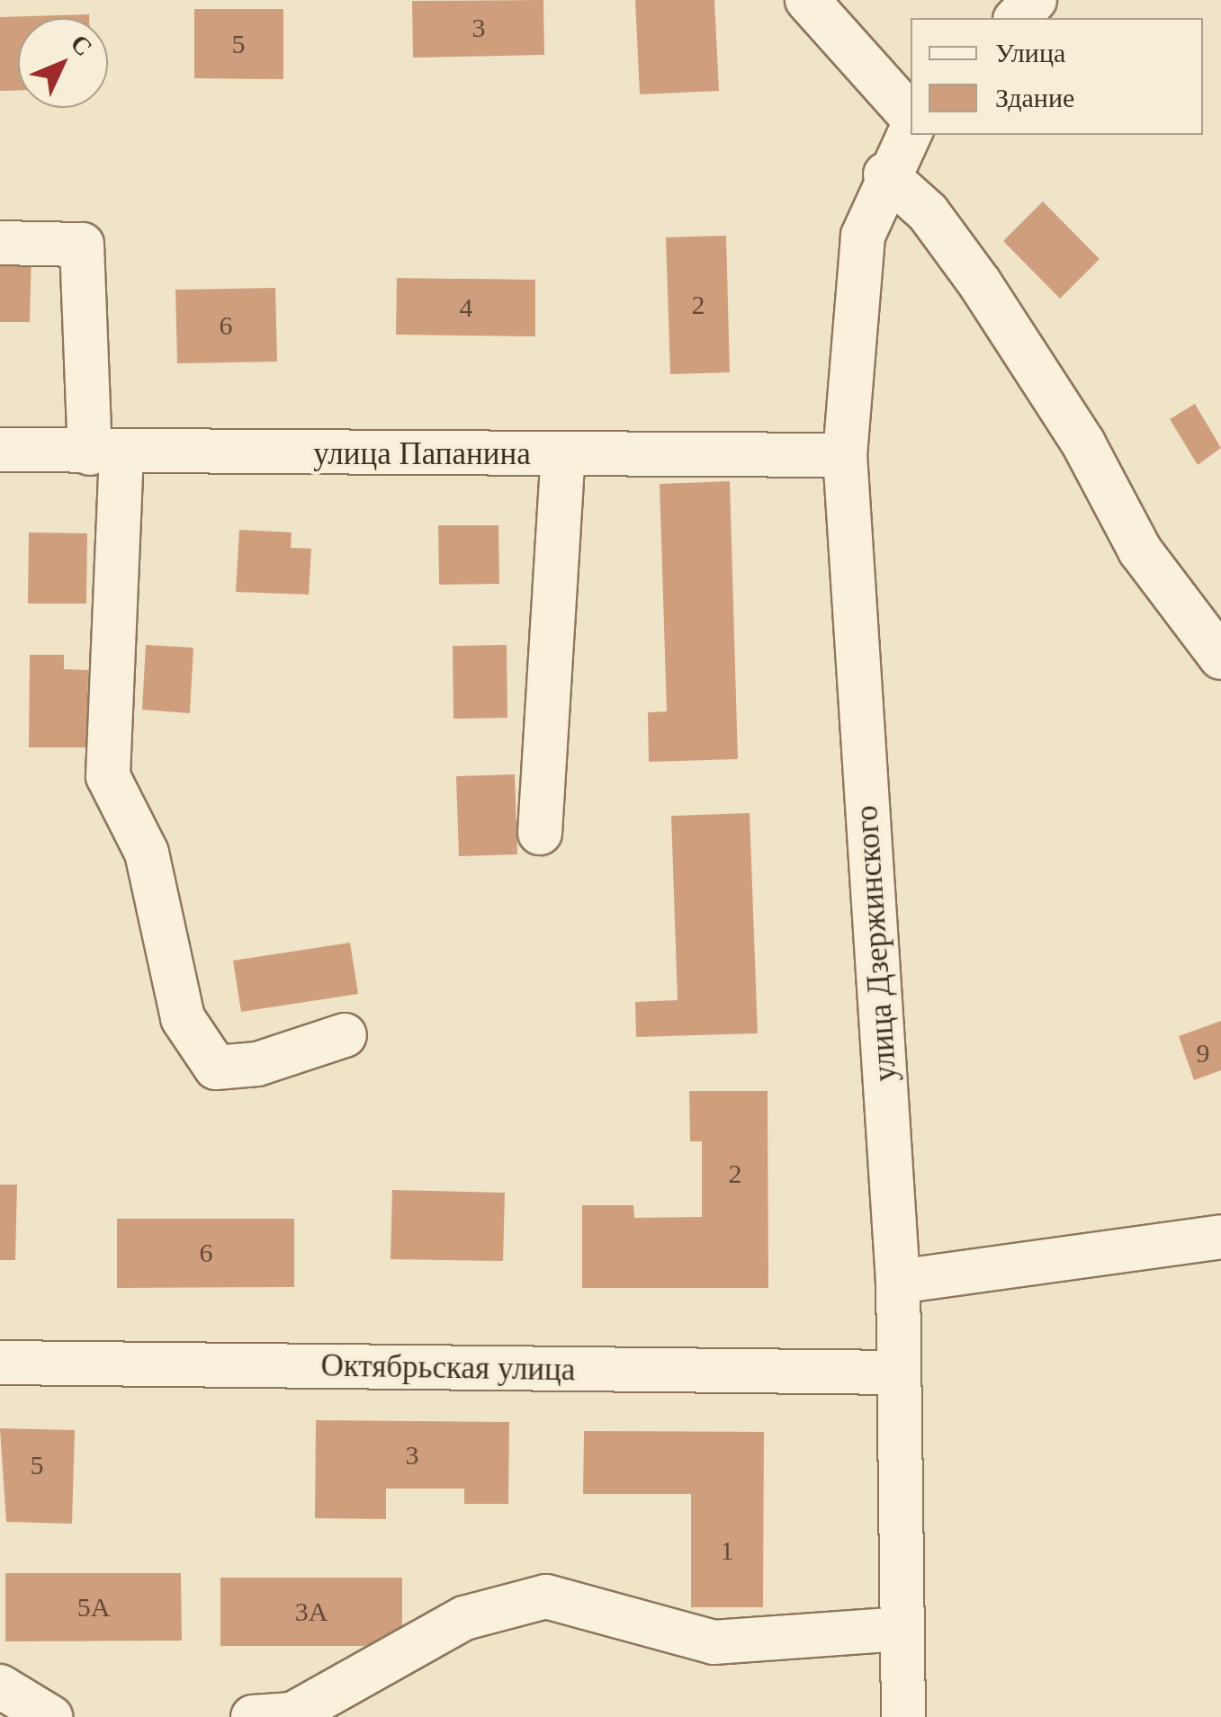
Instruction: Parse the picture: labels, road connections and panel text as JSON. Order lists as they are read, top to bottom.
{
  "streets": {
    "street": ["улица Папанина", "улица Дзержинского", "Октябрьская улица"]
  },
  "crossings": [
    ["улица Папанина", "улица Дзержинского"],
    ["улица Дзержинского", "Октябрьская улица"]
  ],
  "house_numbers": [
    "3",
    "5",
    "2",
    "4",
    "6",
    "9",
    "2",
    "6",
    "3",
    "5",
    "1",
    "5А",
    "3А"
  ],
  "legend": ["Улица", "Здание"],
  "north": "top right"
}
